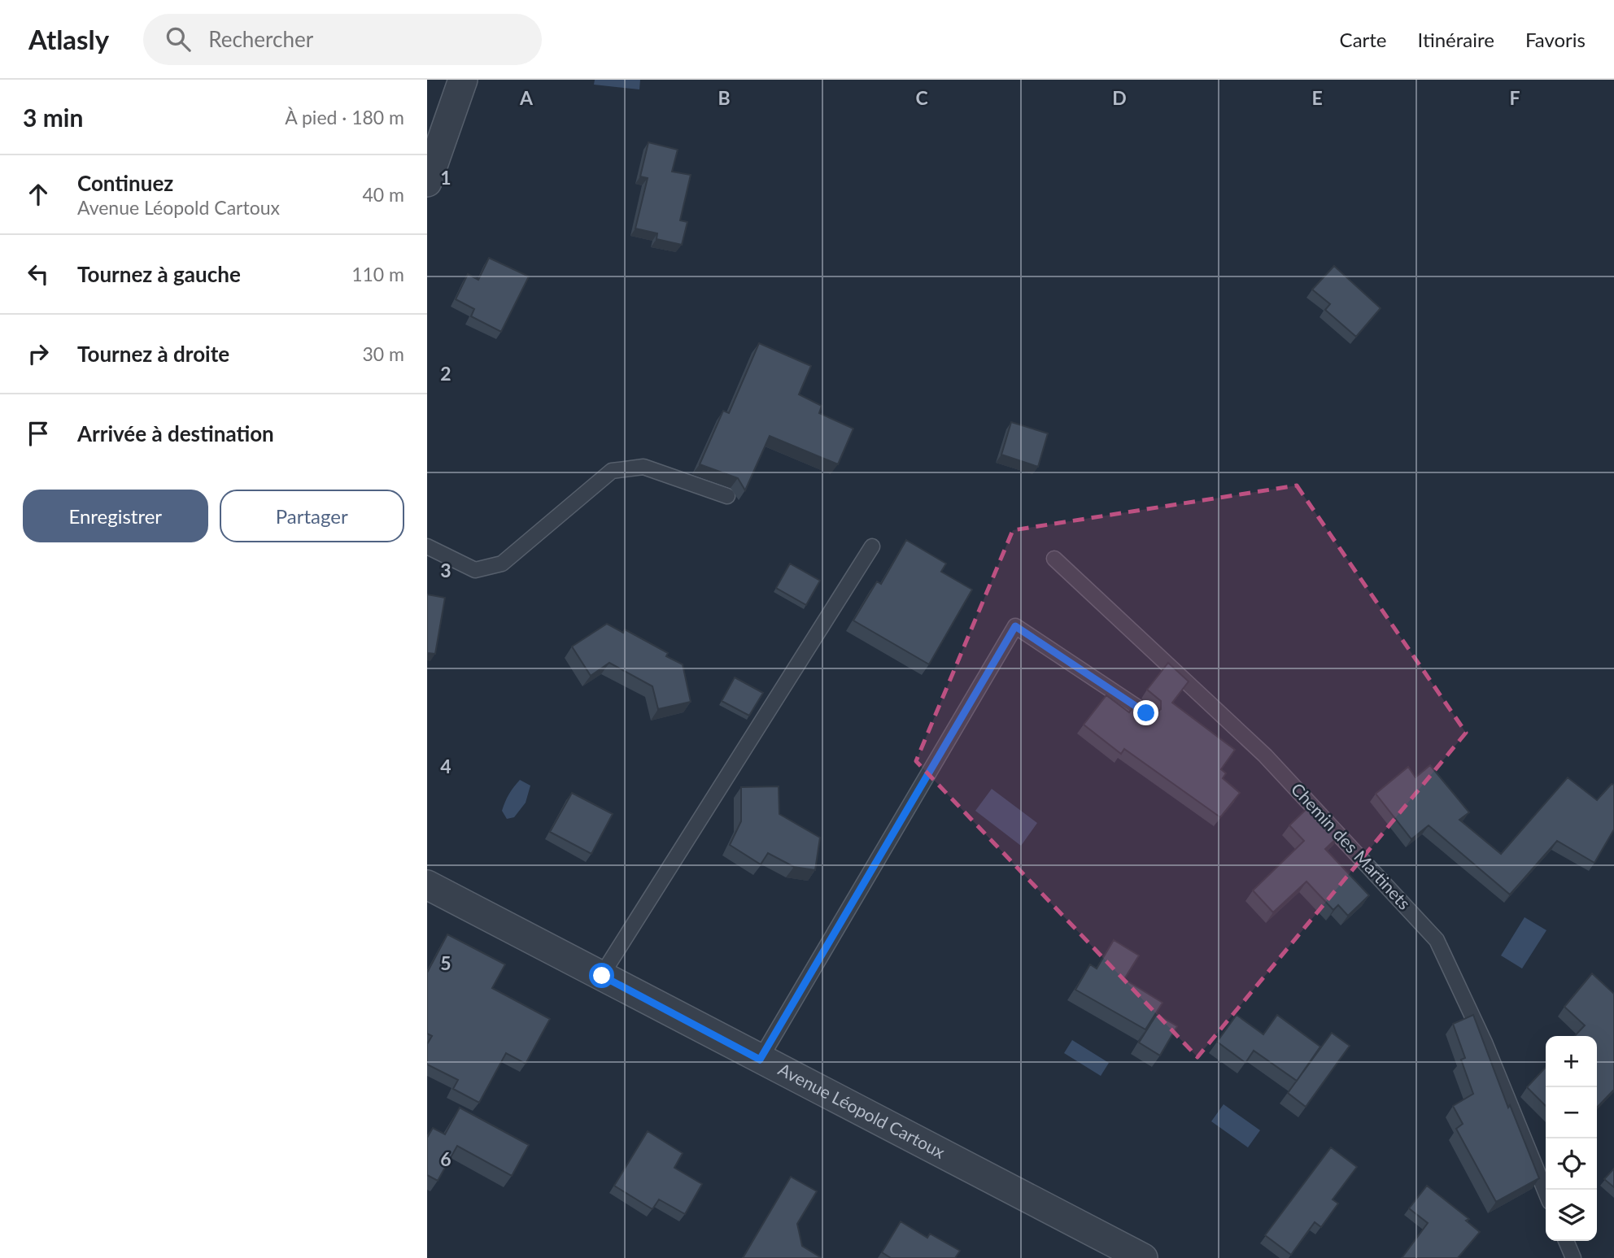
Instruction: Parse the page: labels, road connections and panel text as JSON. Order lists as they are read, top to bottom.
{
  "streets": {
    "street": ["Avenue Léopold Cartoux"],
    "lane": ["Chemin des Martinets"]
  },
  "page": {
    "header": "Atlasly",
    "search": "Rechercher",
    "nav": ["Carte", "Itinéraire", "Favoris"],
    "heading": ["3 min", "À pied · 180 m"],
    "list": [
      ["Continuez", "Avenue Léopold Cartoux", "40 m"],
      ["Tournez à gauche", "110 m"],
      ["Tournez à droite", "30 m"],
      "Arrivée à destination"
    ],
    "buttons": ["Enregistrer", "Partager"],
    "map_buttons": ["+", "−"]
  },
  "grid": {
    "columns": [
      "A",
      "B",
      "C",
      "D",
      "E",
      "F"
    ],
    "rows": [
      "1",
      "2",
      "3",
      "4",
      "5",
      "6"
    ]
  }
}
